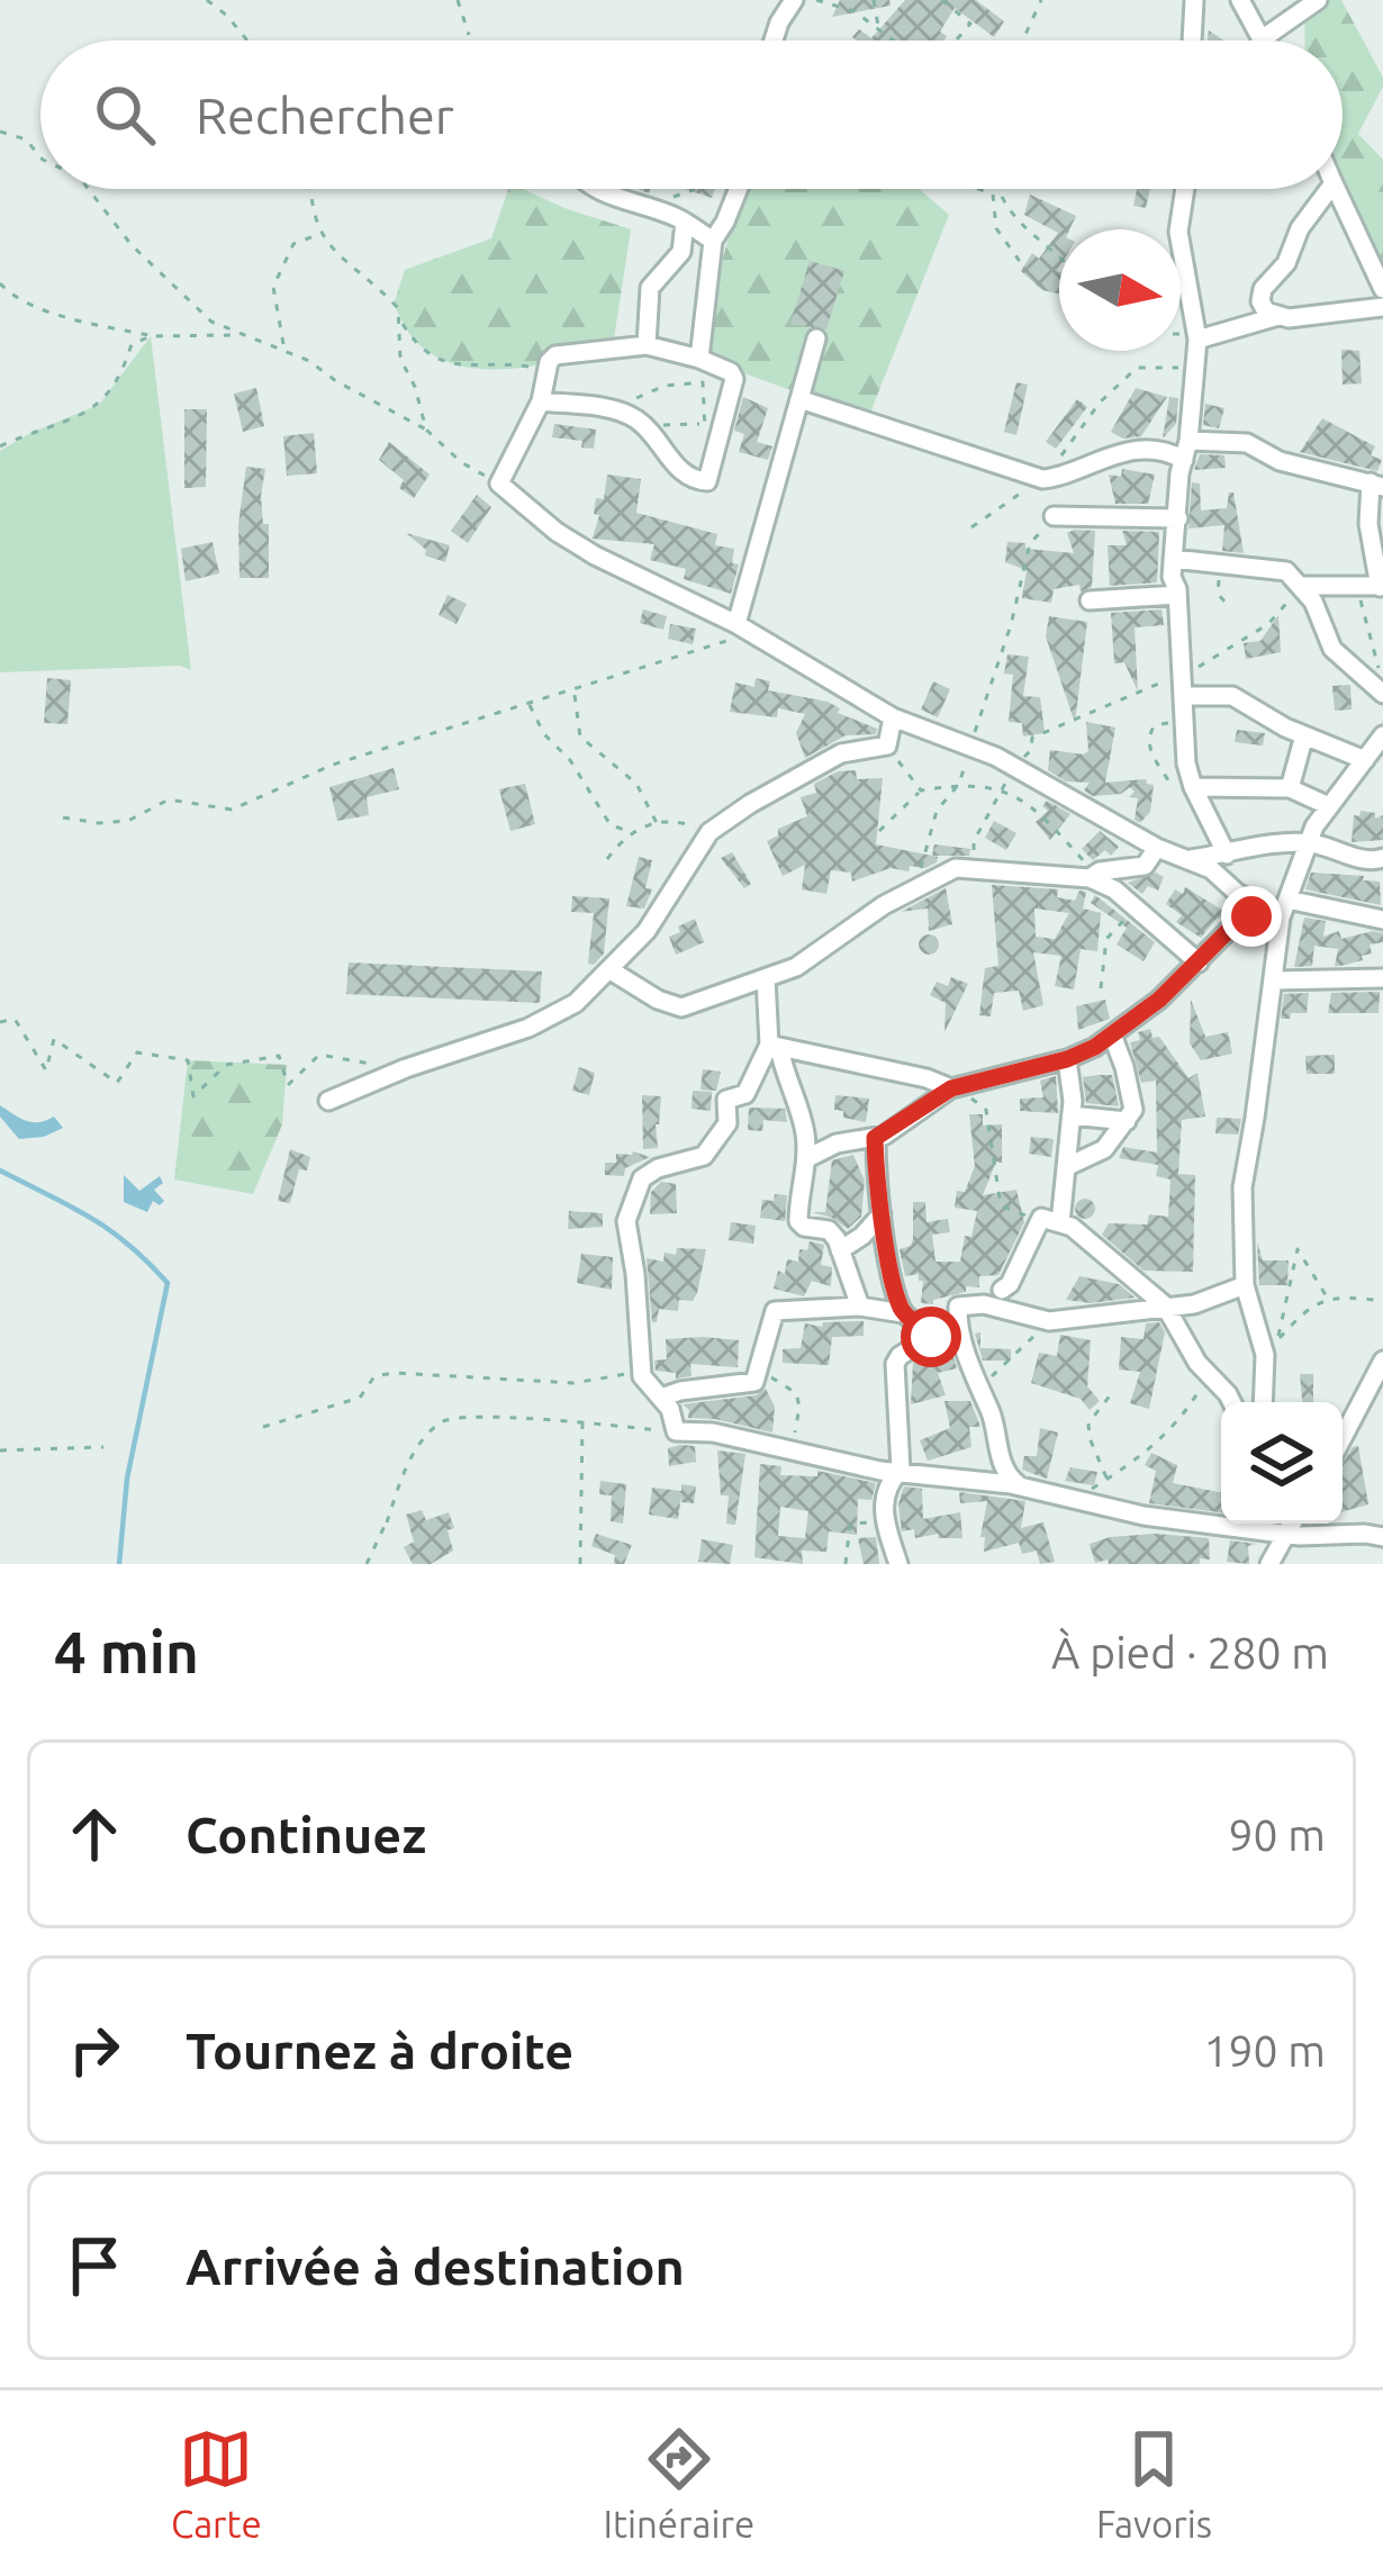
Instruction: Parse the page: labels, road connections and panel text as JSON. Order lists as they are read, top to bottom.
{
  "north": "right",
  "page": {
    "search": "Rechercher",
    "heading": ["4 min", "À pied · 280 m"],
    "list": [
      ["Continuez", "90 m"],
      ["Tournez à droite", "190 m"],
      "Arrivée à destination"
    ],
    "nav": ["Carte", "Itinéraire", "Favoris"]
  }
}
